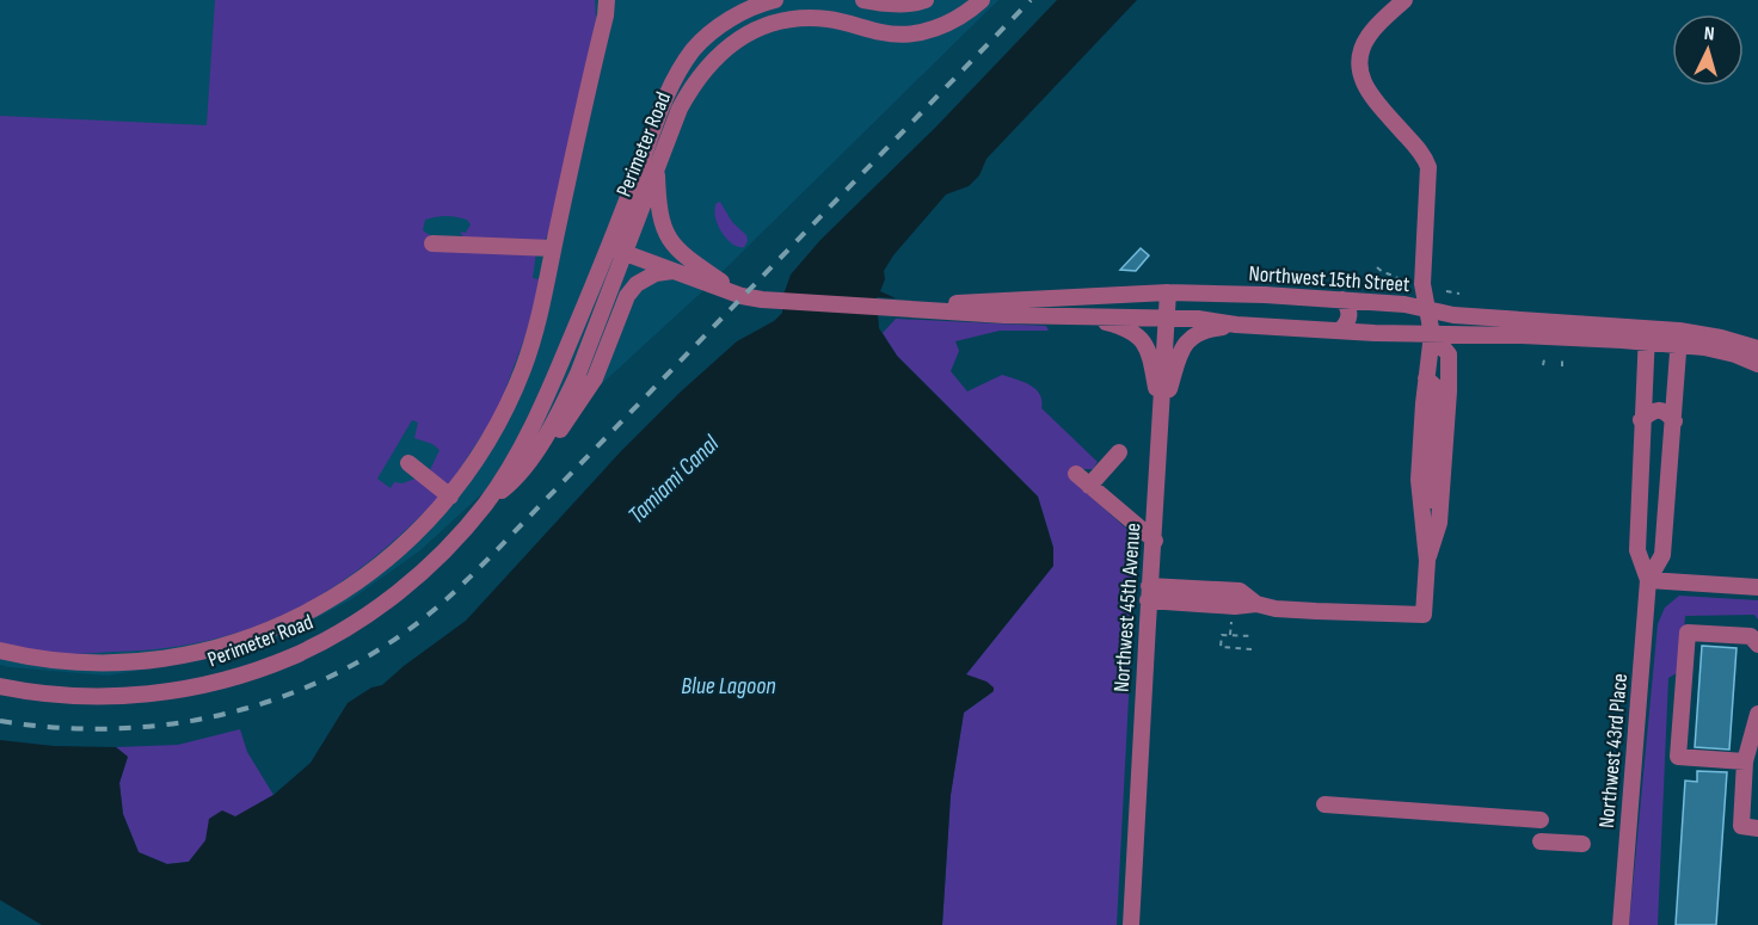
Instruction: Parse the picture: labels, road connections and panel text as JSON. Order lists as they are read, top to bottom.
{
  "streets": {
    "street": [
      "Perimeter Road",
      "Northwest 15th Street",
      "Northwest 45th Avenue",
      "Northwest 43rd Place"
    ]
  },
  "crossings": [
    ["Perimeter Road", "Northwest 15th Street"],
    ["Northwest 15th Street", "Northwest 45th Avenue"],
    ["Northwest 15th Street", "Northwest 43rd Place"]
  ],
  "water": ["Tamiami Canal", "Blue Lagoon"],
  "north": "top"
}
